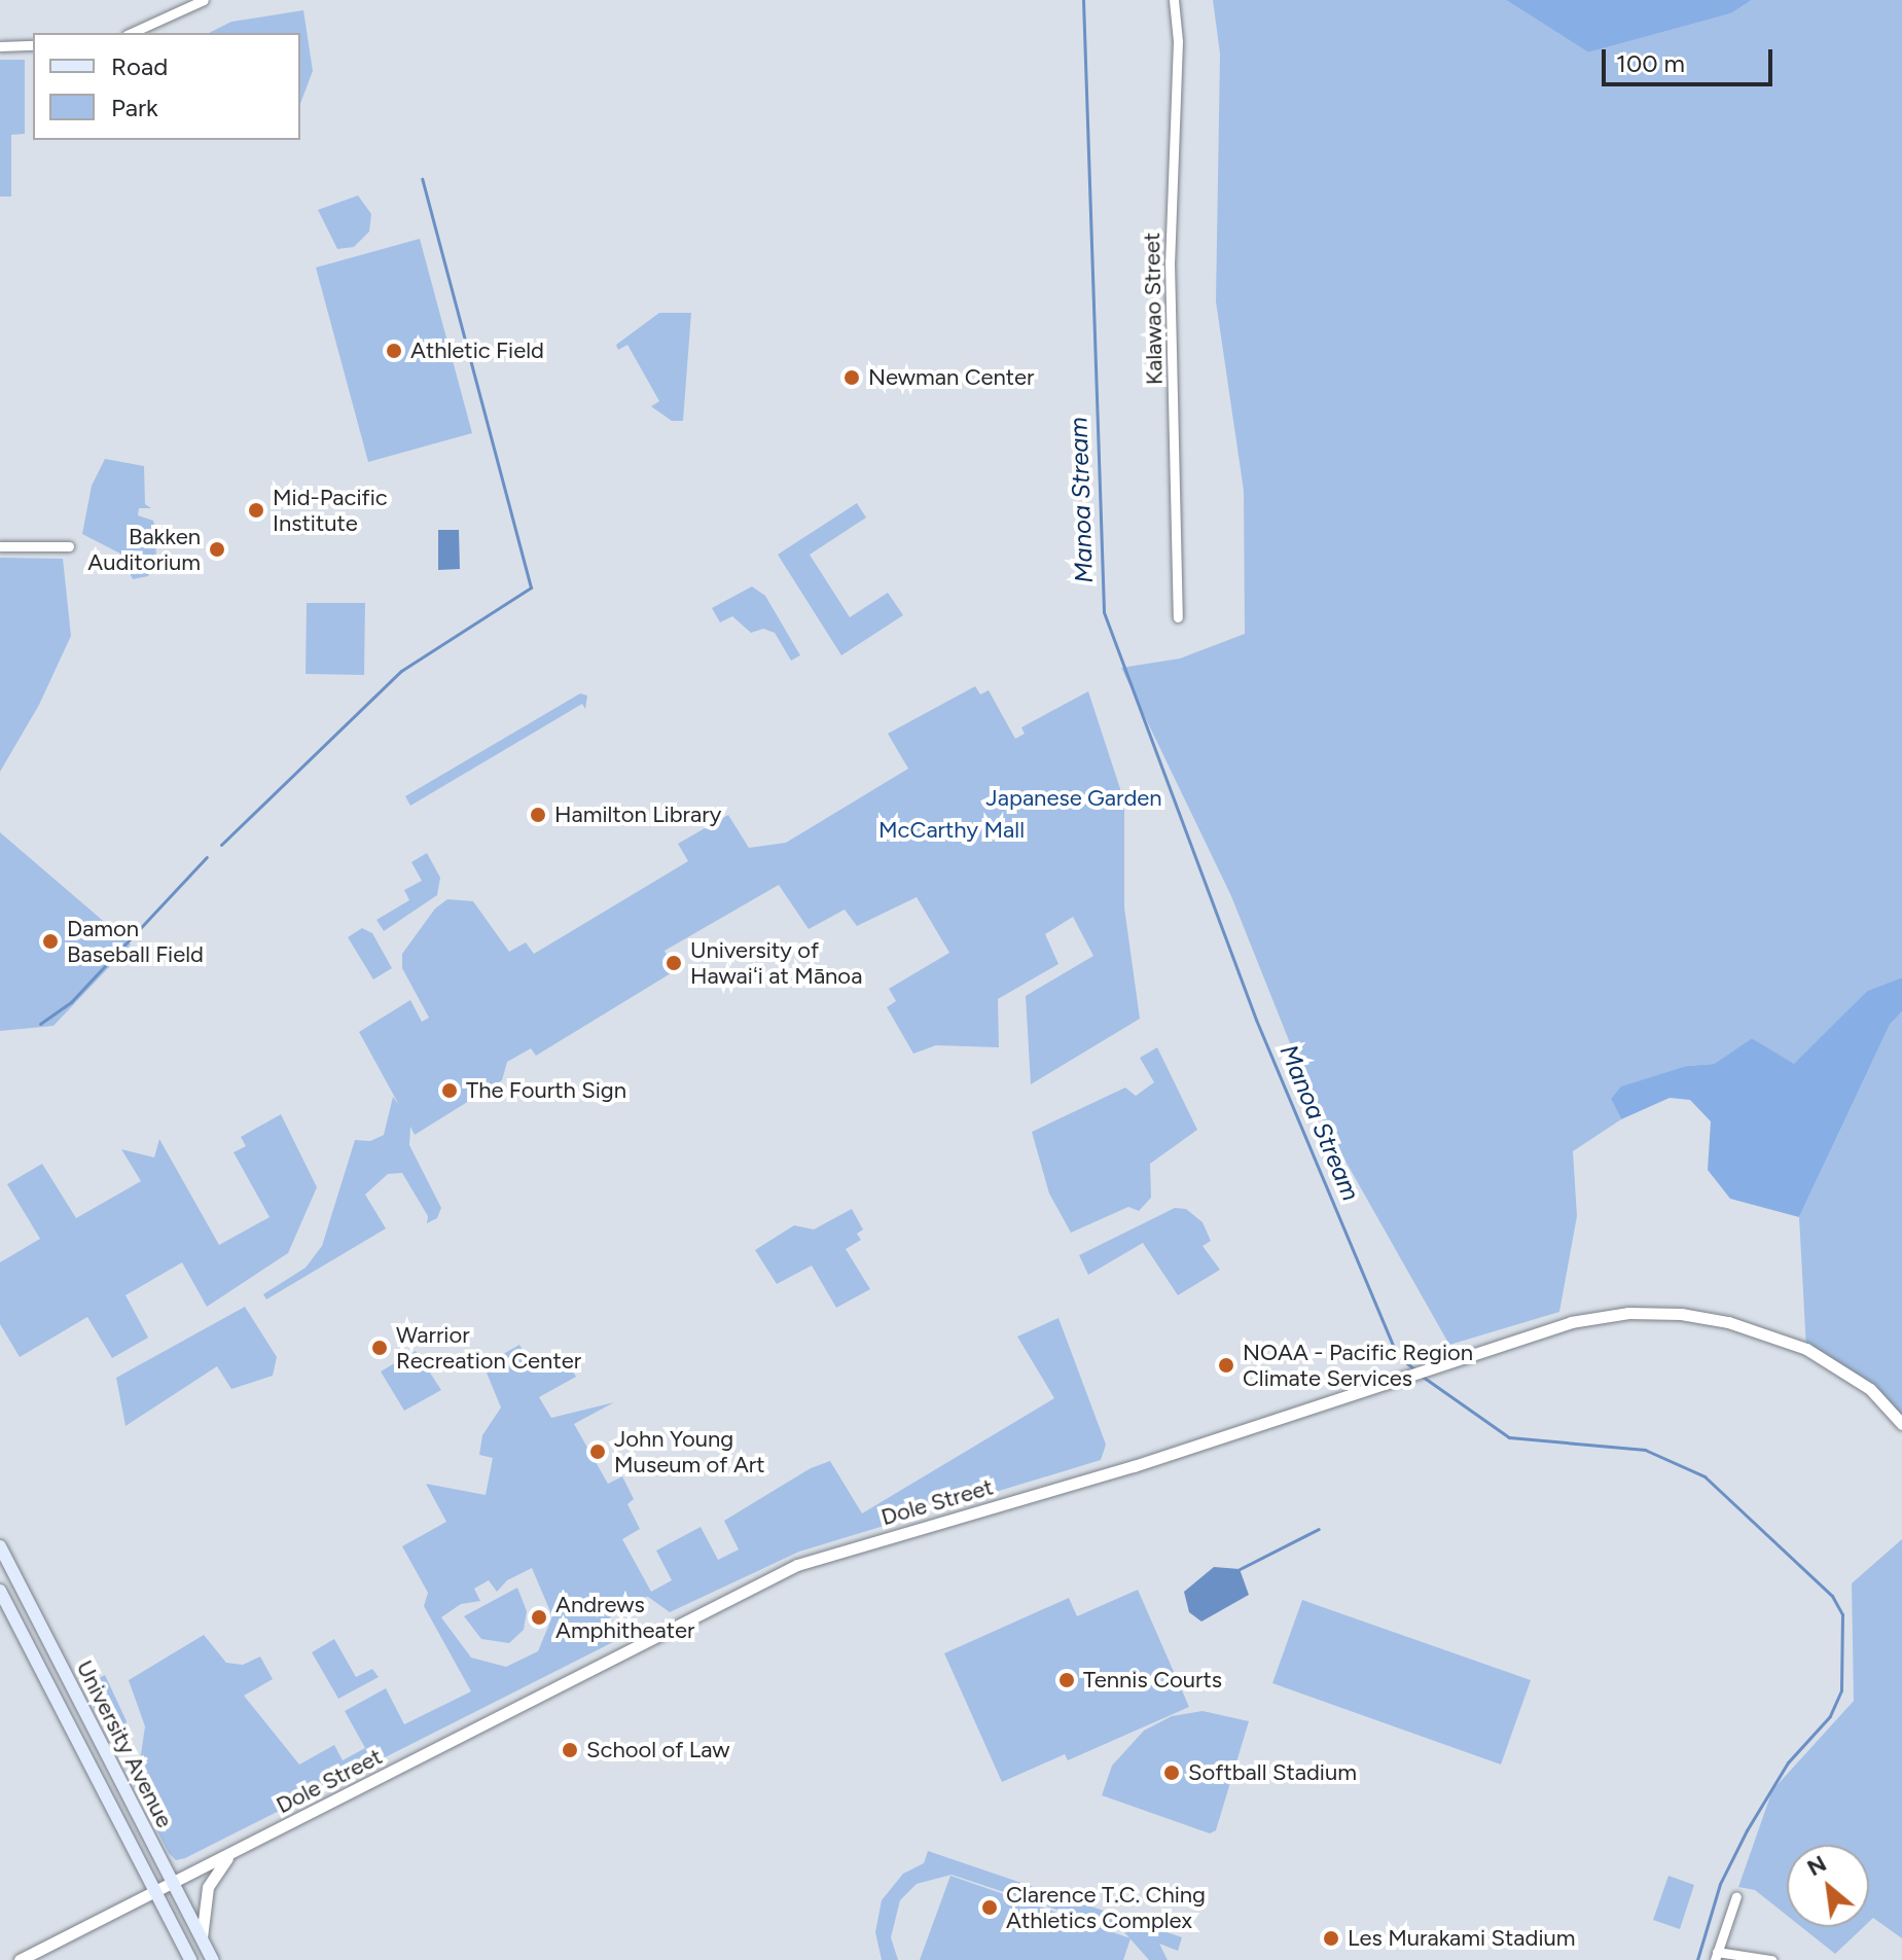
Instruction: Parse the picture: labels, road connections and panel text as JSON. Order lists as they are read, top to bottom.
{
  "streets": {
    "main road": ["University Avenue"],
    "street": ["Kalawao Street", "Dole Street"]
  },
  "crossings": [
    ["Dole Street", "University Avenue"]
  ],
  "water": ["Manoa Stream"],
  "parks": ["Japanese Garden", "McCarthy Mall"],
  "places": [
    "Athletic Field",
    "Newman Center",
    "Mid-Pacific Institute",
    "Bakken Auditorium",
    "Hamilton Library",
    "Damon Baseball Field",
    "University of Hawaiʻi at Mānoa",
    "The Fourth Sign",
    "Warrior Recreation Center",
    "NOAA - Pacific Region Climate Services",
    "John Young Museum of Art",
    "Andrews Amphitheater",
    "Tennis Courts",
    "School of Law",
    "Softball Stadium",
    "Clarence T.C. Ching Athletics Complex",
    "Les Murakami Stadium"
  ],
  "legend": ["Road", "Park"],
  "scale_bar": "100 m",
  "north": "top left"
}
